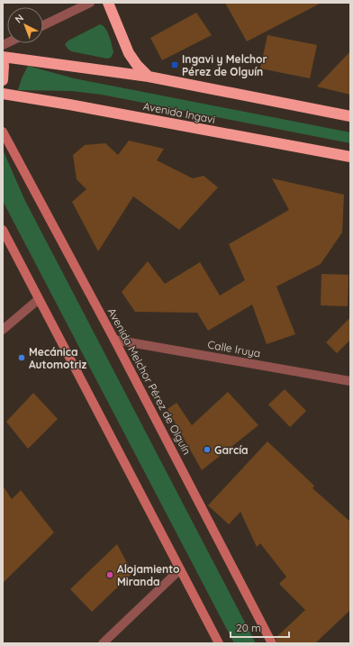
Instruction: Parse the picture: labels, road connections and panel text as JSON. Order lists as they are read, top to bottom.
{
  "streets": {
    "highway": ["Avenida Ingavi"],
    "street": ["Calle Iruya", "Avenida Melchor Pérez de Olguín"]
  },
  "crossings": [
    ["Calle Iruya", "Avenida Melchor Pérez de Olguín"]
  ],
  "places": {
    "transit": ["Ingavi y Melchor Pérez de Olguín"],
    "other": ["Mecánica Automotriz", "García", "Alojamiento Miranda"]
  },
  "scale_bar": "20 m",
  "north": "top left"
}
